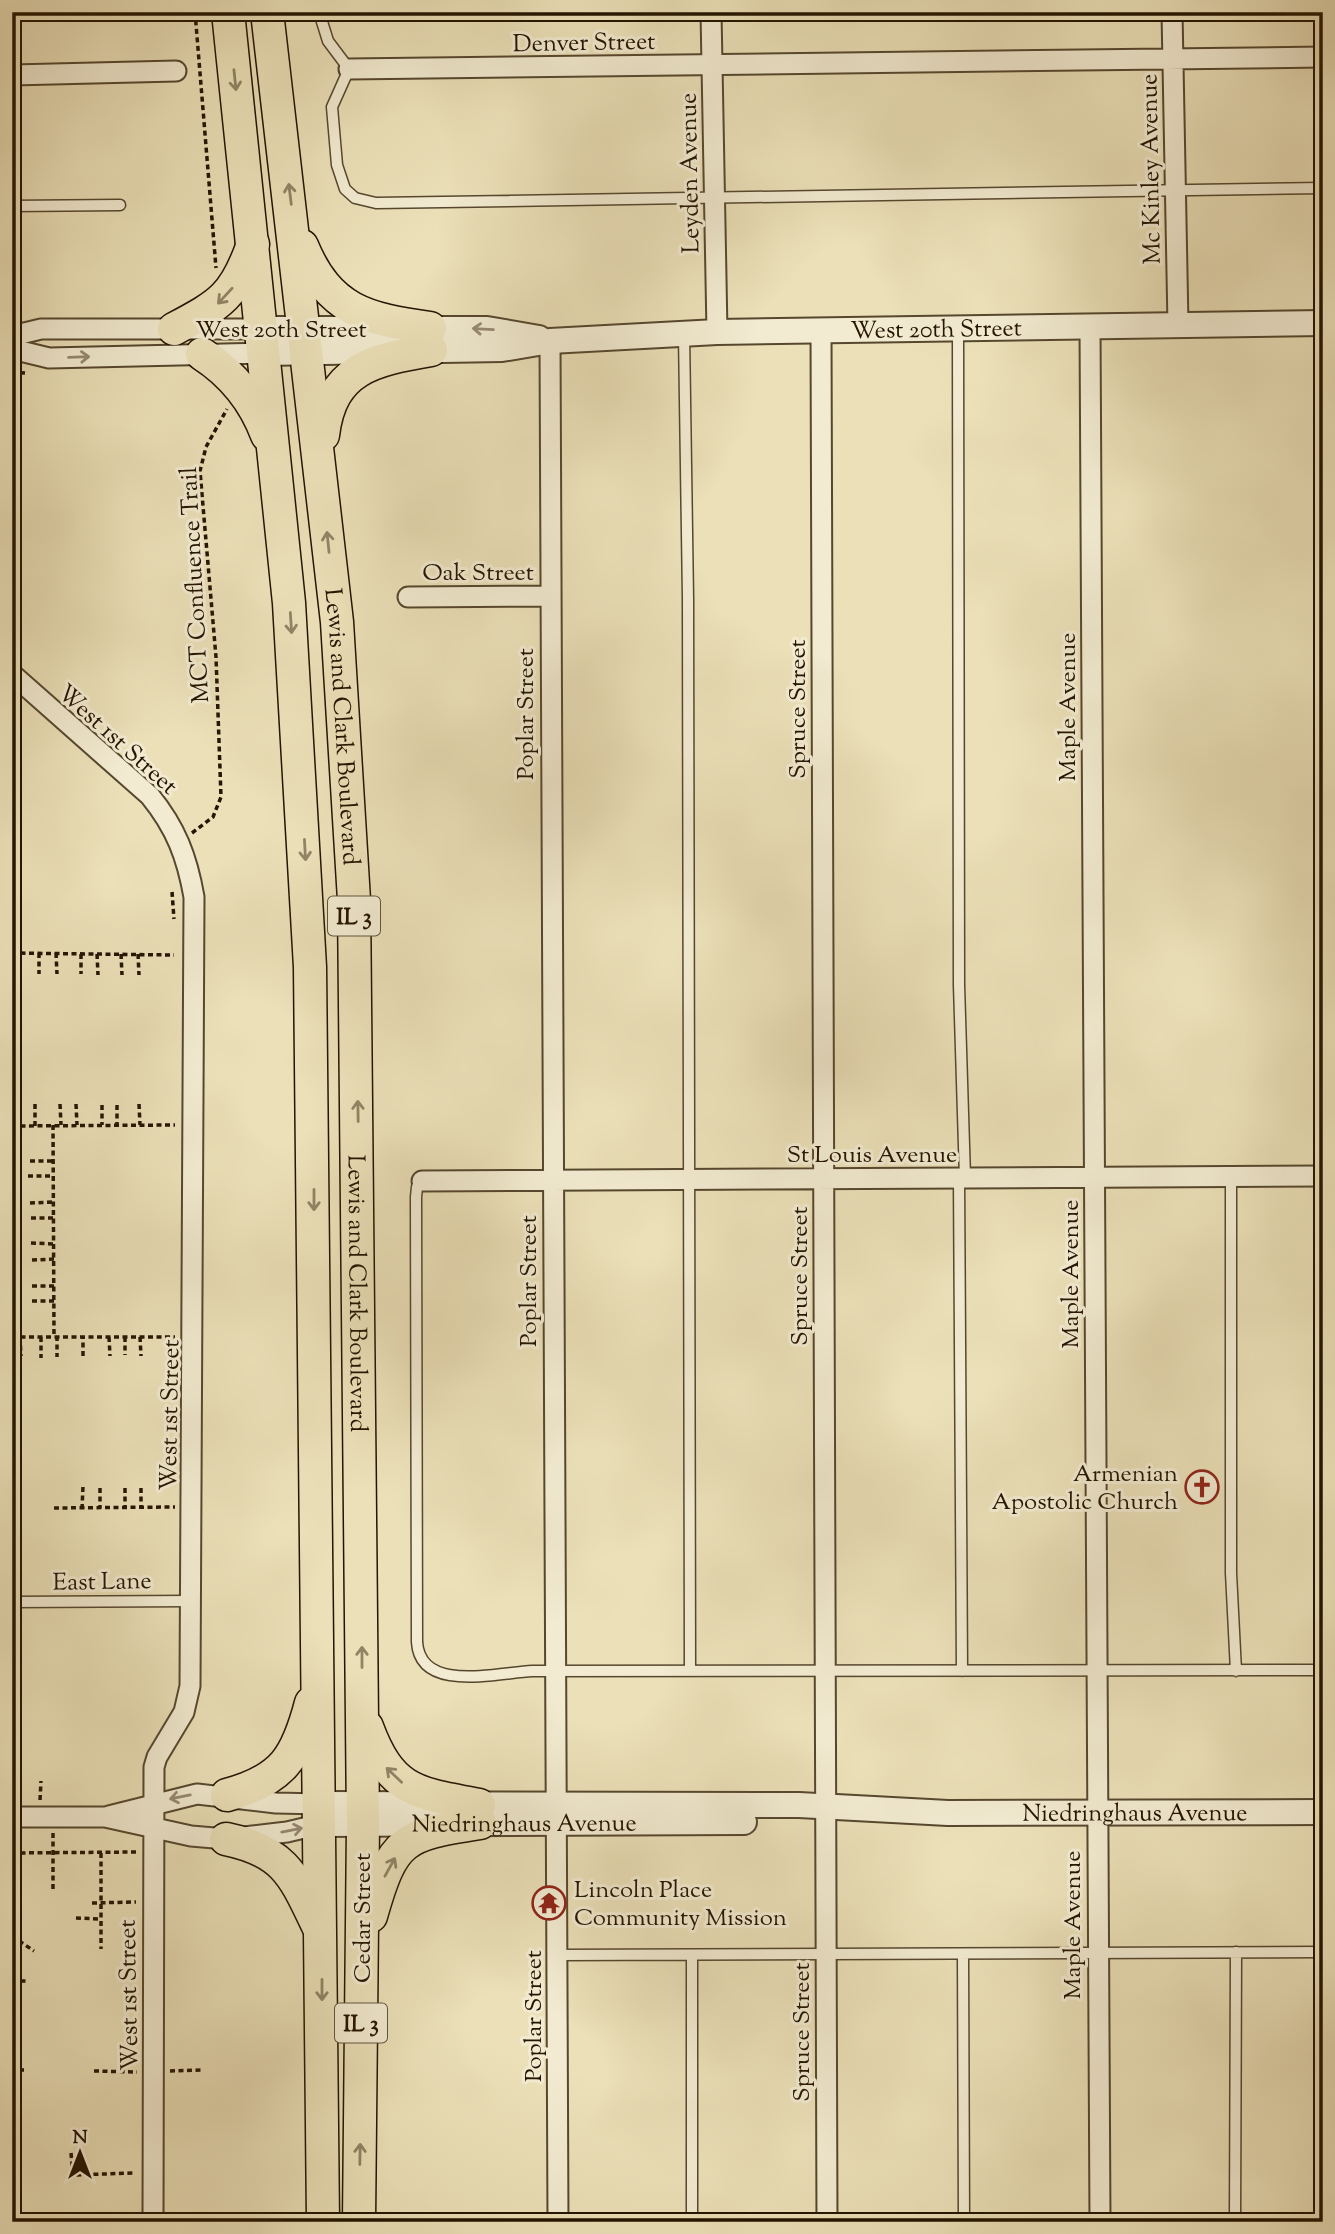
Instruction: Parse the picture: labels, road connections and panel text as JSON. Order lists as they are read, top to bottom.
{
  "streets": {
    "highway": ["Lewis and Clark Boulevard", "IL 3", "Cedar Street"],
    "street": [
      "Denver Street",
      "Mc Kinley Avenue",
      "Leyden Avenue",
      "West 20th Street",
      "Oak Street",
      "Maple Avenue",
      "Spruce Street",
      "Poplar Street",
      "West 1st Street",
      "St Louis Avenue",
      "Niedringhaus Avenue"
    ],
    "lane": ["East Lane"],
    "path": ["MCT Confluence Trail"]
  },
  "crossings": [
    ["Denver Street", "Mc Kinley Avenue"],
    ["Denver Street", "Leyden Avenue"],
    ["Mc Kinley Avenue", "West 20th Street"],
    ["Leyden Avenue", "West 20th Street"],
    ["West 20th Street", "Maple Avenue"],
    ["West 20th Street", "Spruce Street"],
    ["West 20th Street", "Poplar Street"],
    ["West 20th Street", "Lewis and Clark Boulevard"],
    ["Oak Street", "Poplar Street"],
    ["MCT Confluence Trail", "West 1st Street"],
    ["Maple Avenue", "St Louis Avenue"],
    ["Maple Avenue", "Niedringhaus Avenue"],
    ["Spruce Street", "St Louis Avenue"],
    ["Spruce Street", "Niedringhaus Avenue"],
    ["Poplar Street", "St Louis Avenue"],
    ["Poplar Street", "Niedringhaus Avenue"],
    ["Lewis and Clark Boulevard", "Niedringhaus Avenue"],
    ["Lewis and Clark Boulevard", "Cedar Street"],
    ["West 1st Street", "East Lane"],
    ["West 1st Street", "Niedringhaus Avenue"],
    ["Niedringhaus Avenue", "Cedar Street"]
  ],
  "places": {
    "church": ["Armenian Apostolic Church"],
    "temple": ["Lincoln Place Community Mission"]
  },
  "north": "top"
}
